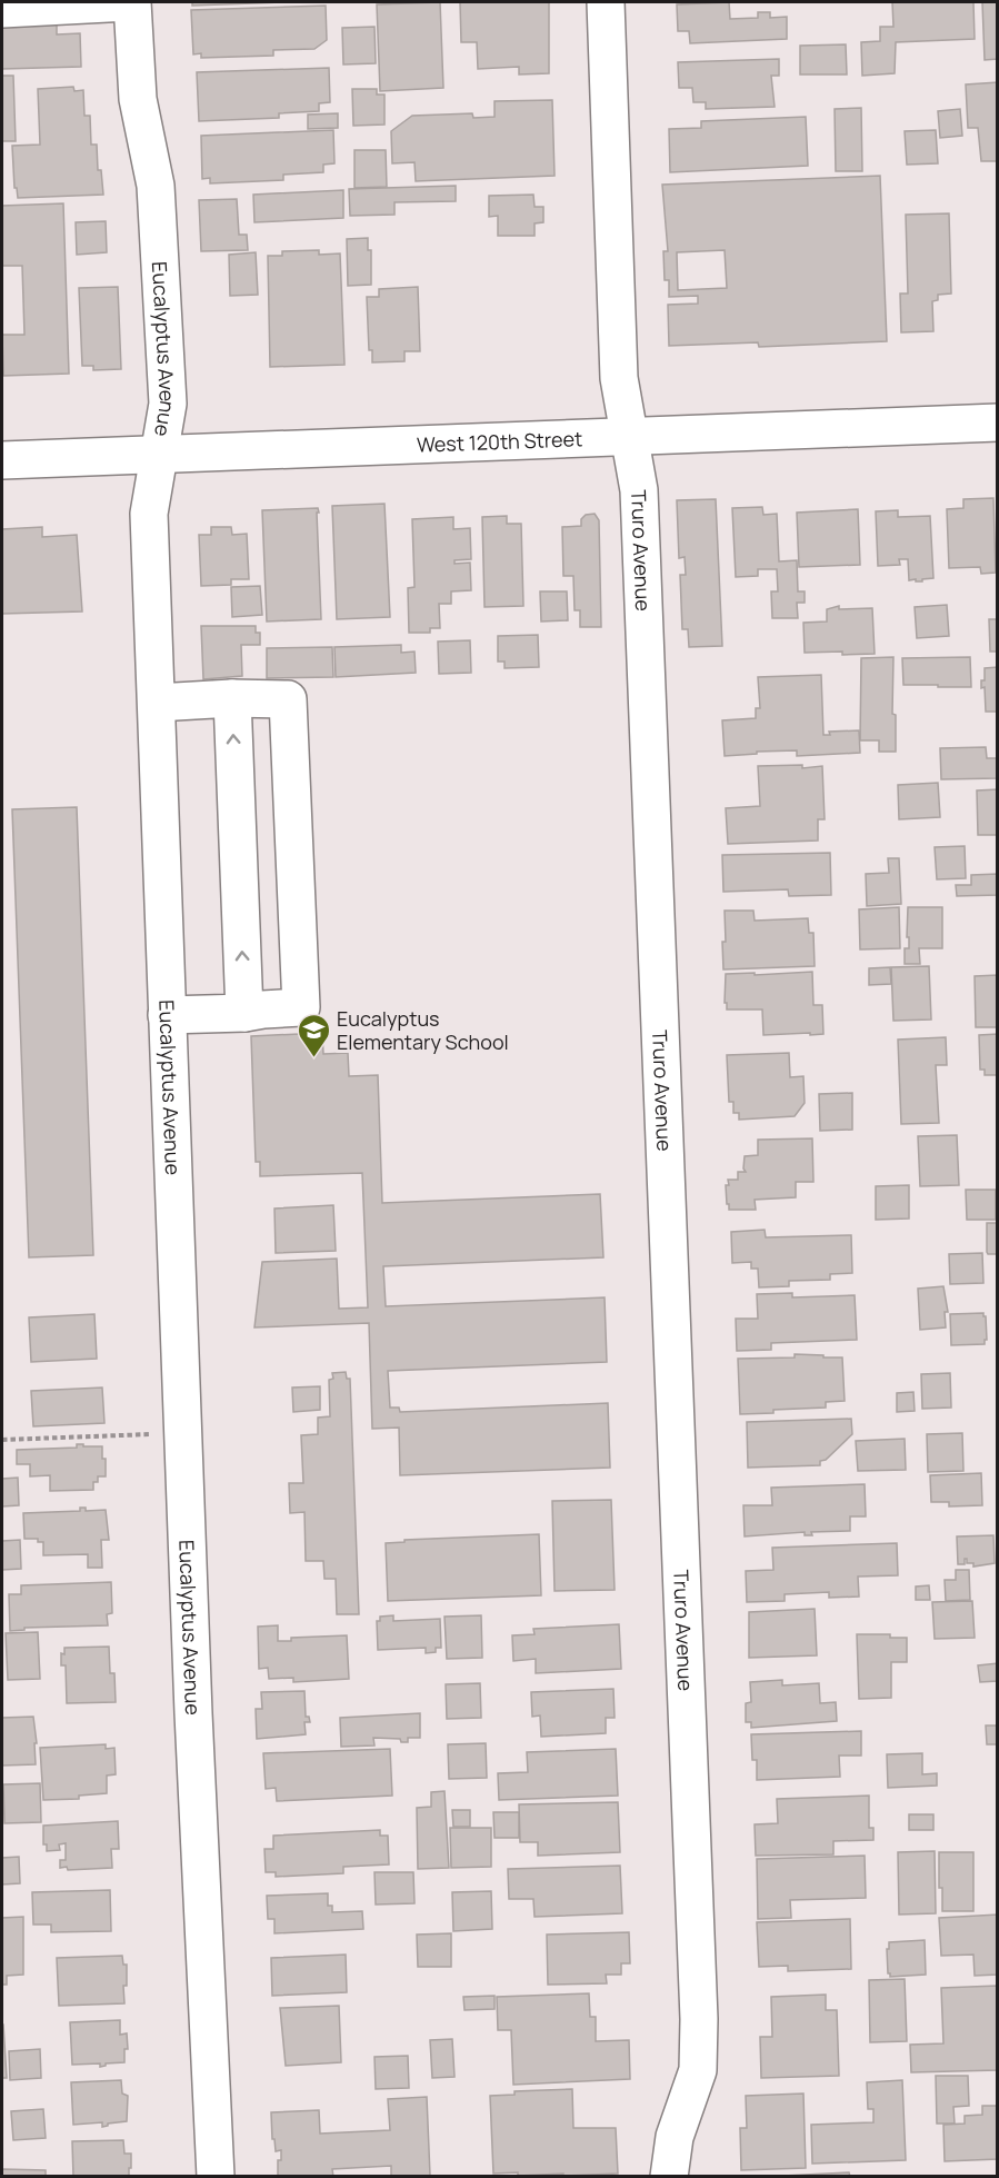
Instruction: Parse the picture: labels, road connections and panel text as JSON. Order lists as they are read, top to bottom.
{
  "streets": {
    "street": ["Eucalyptus Avenue", "West 120th Street", "Truro Avenue"]
  },
  "crossings": [
    ["Eucalyptus Avenue", "West 120th Street"],
    ["West 120th Street", "Truro Avenue"]
  ],
  "places": {
    "school or university": ["Eucalyptus Elementary School"]
  }
}
